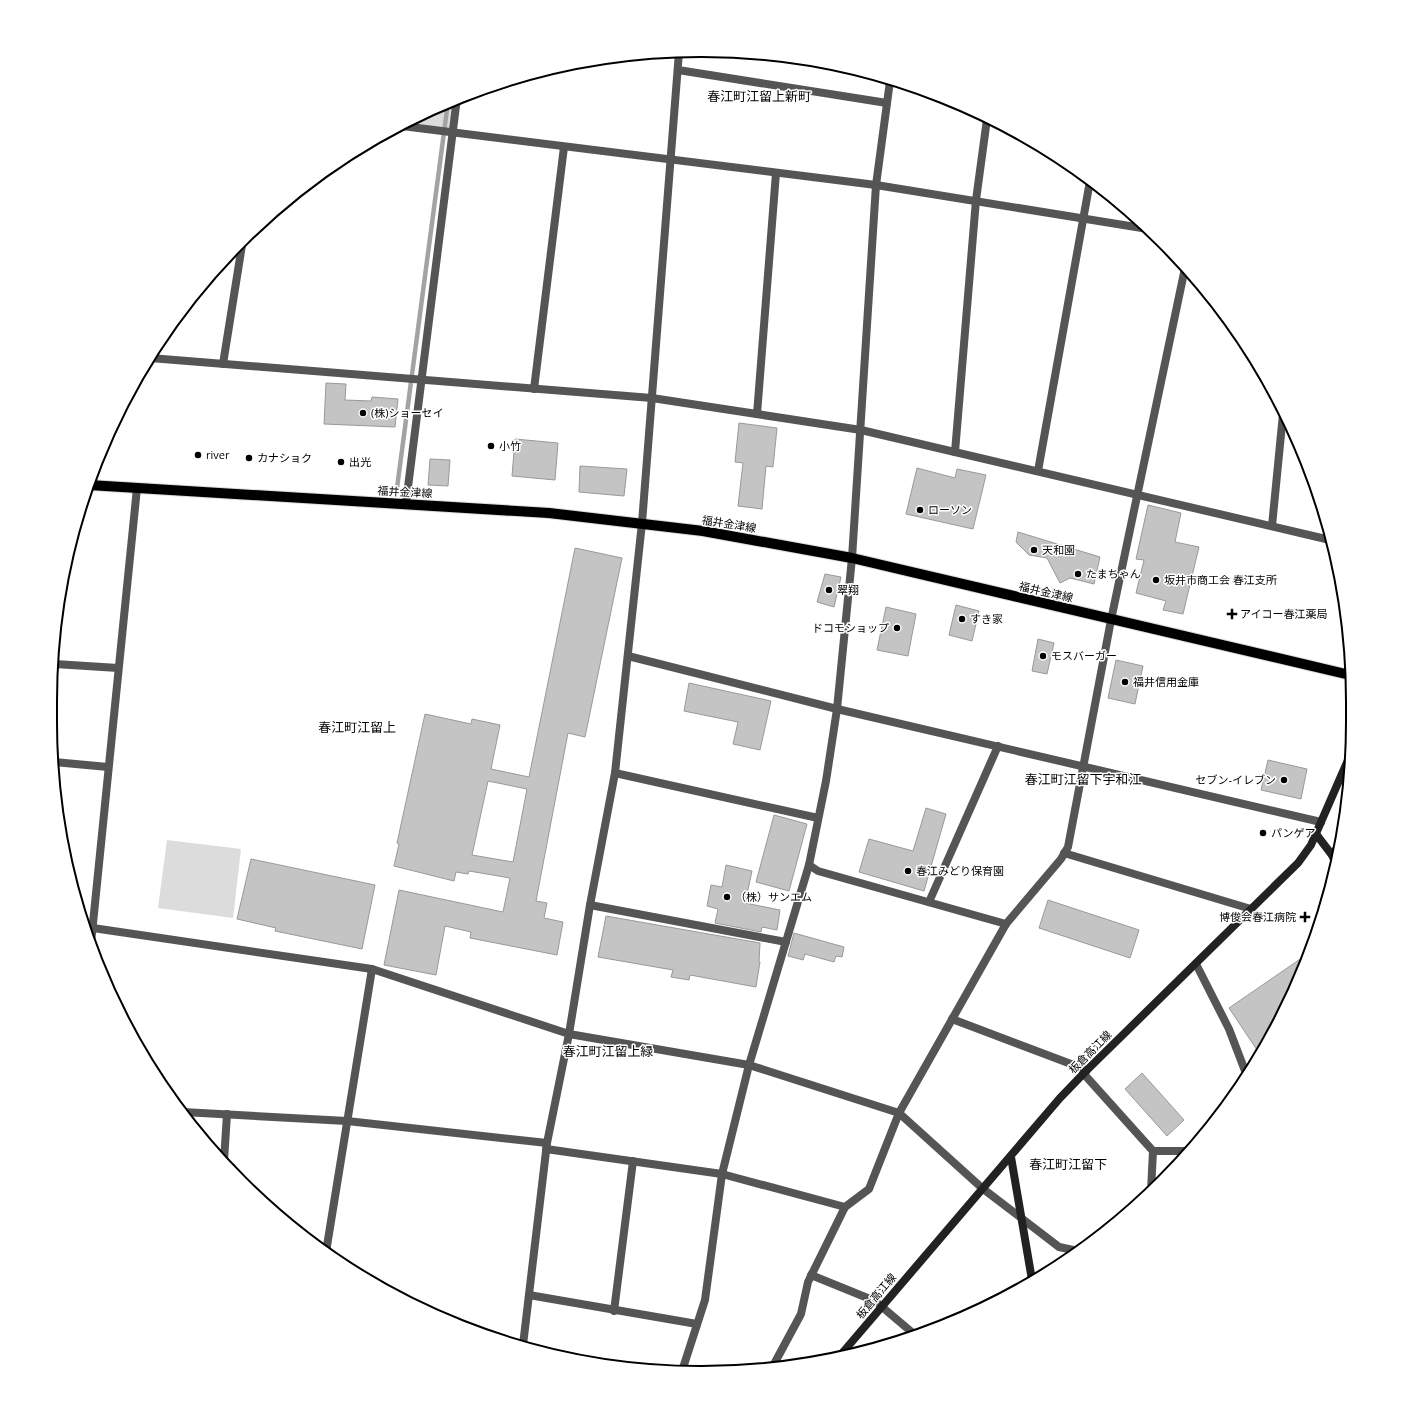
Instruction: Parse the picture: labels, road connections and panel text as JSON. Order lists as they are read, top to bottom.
{
  "streets": {
    "main road": ["福井金津線", "板倉高江線"]
  },
  "districts": [
    "春江町江留上新町",
    "春江町江留上",
    "春江町江留下宇和江",
    "春江町江留上緑",
    "春江町江留下"
  ],
  "places": {
    "other": [
      "(株)ショーセイ",
      "小竹",
      "river",
      "カナショク",
      "出光",
      "ローソン",
      "天和園",
      "たまちゃん",
      "坂井市商工会 春江支所",
      "翠翔",
      "すき家",
      "ドコモショップ",
      "モスバーガー",
      "福井信用金庫",
      "セブン-イレブン",
      "パンゲア",
      "春江みどり保育園",
      "（株）サンエム"
    ],
    "health": ["アイコー春江薬局", "博俊会春江病院"]
  }
}
